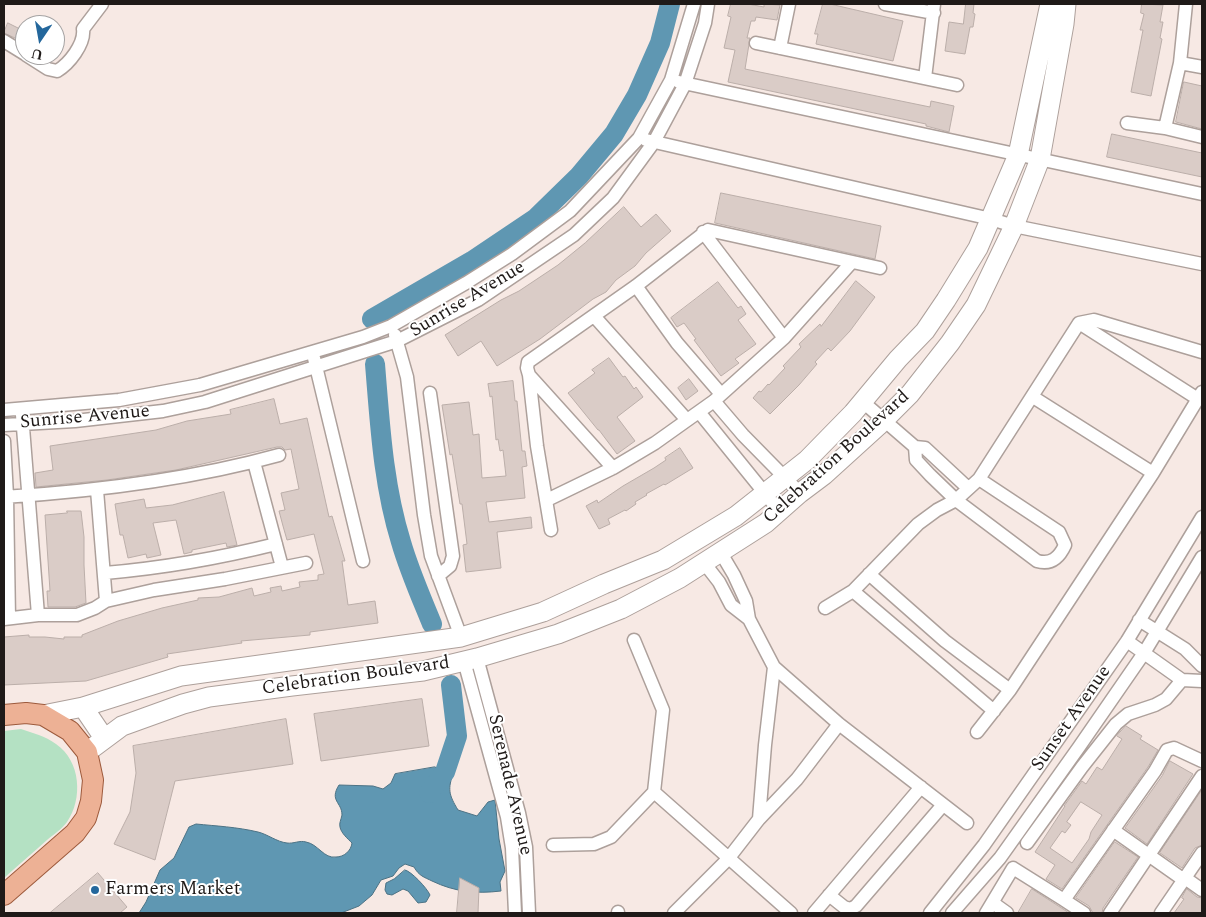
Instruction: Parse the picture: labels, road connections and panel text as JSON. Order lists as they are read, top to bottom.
{
  "streets": {
    "street": [
      "Sunrise Avenue",
      "Celebration Boulevard",
      "Sunset Avenue",
      "Serenade Avenue"
    ]
  },
  "crossings": [
    ["Celebration Boulevard", "Serenade Avenue"]
  ],
  "places": ["Farmers Market"],
  "north": "bottom"
}
